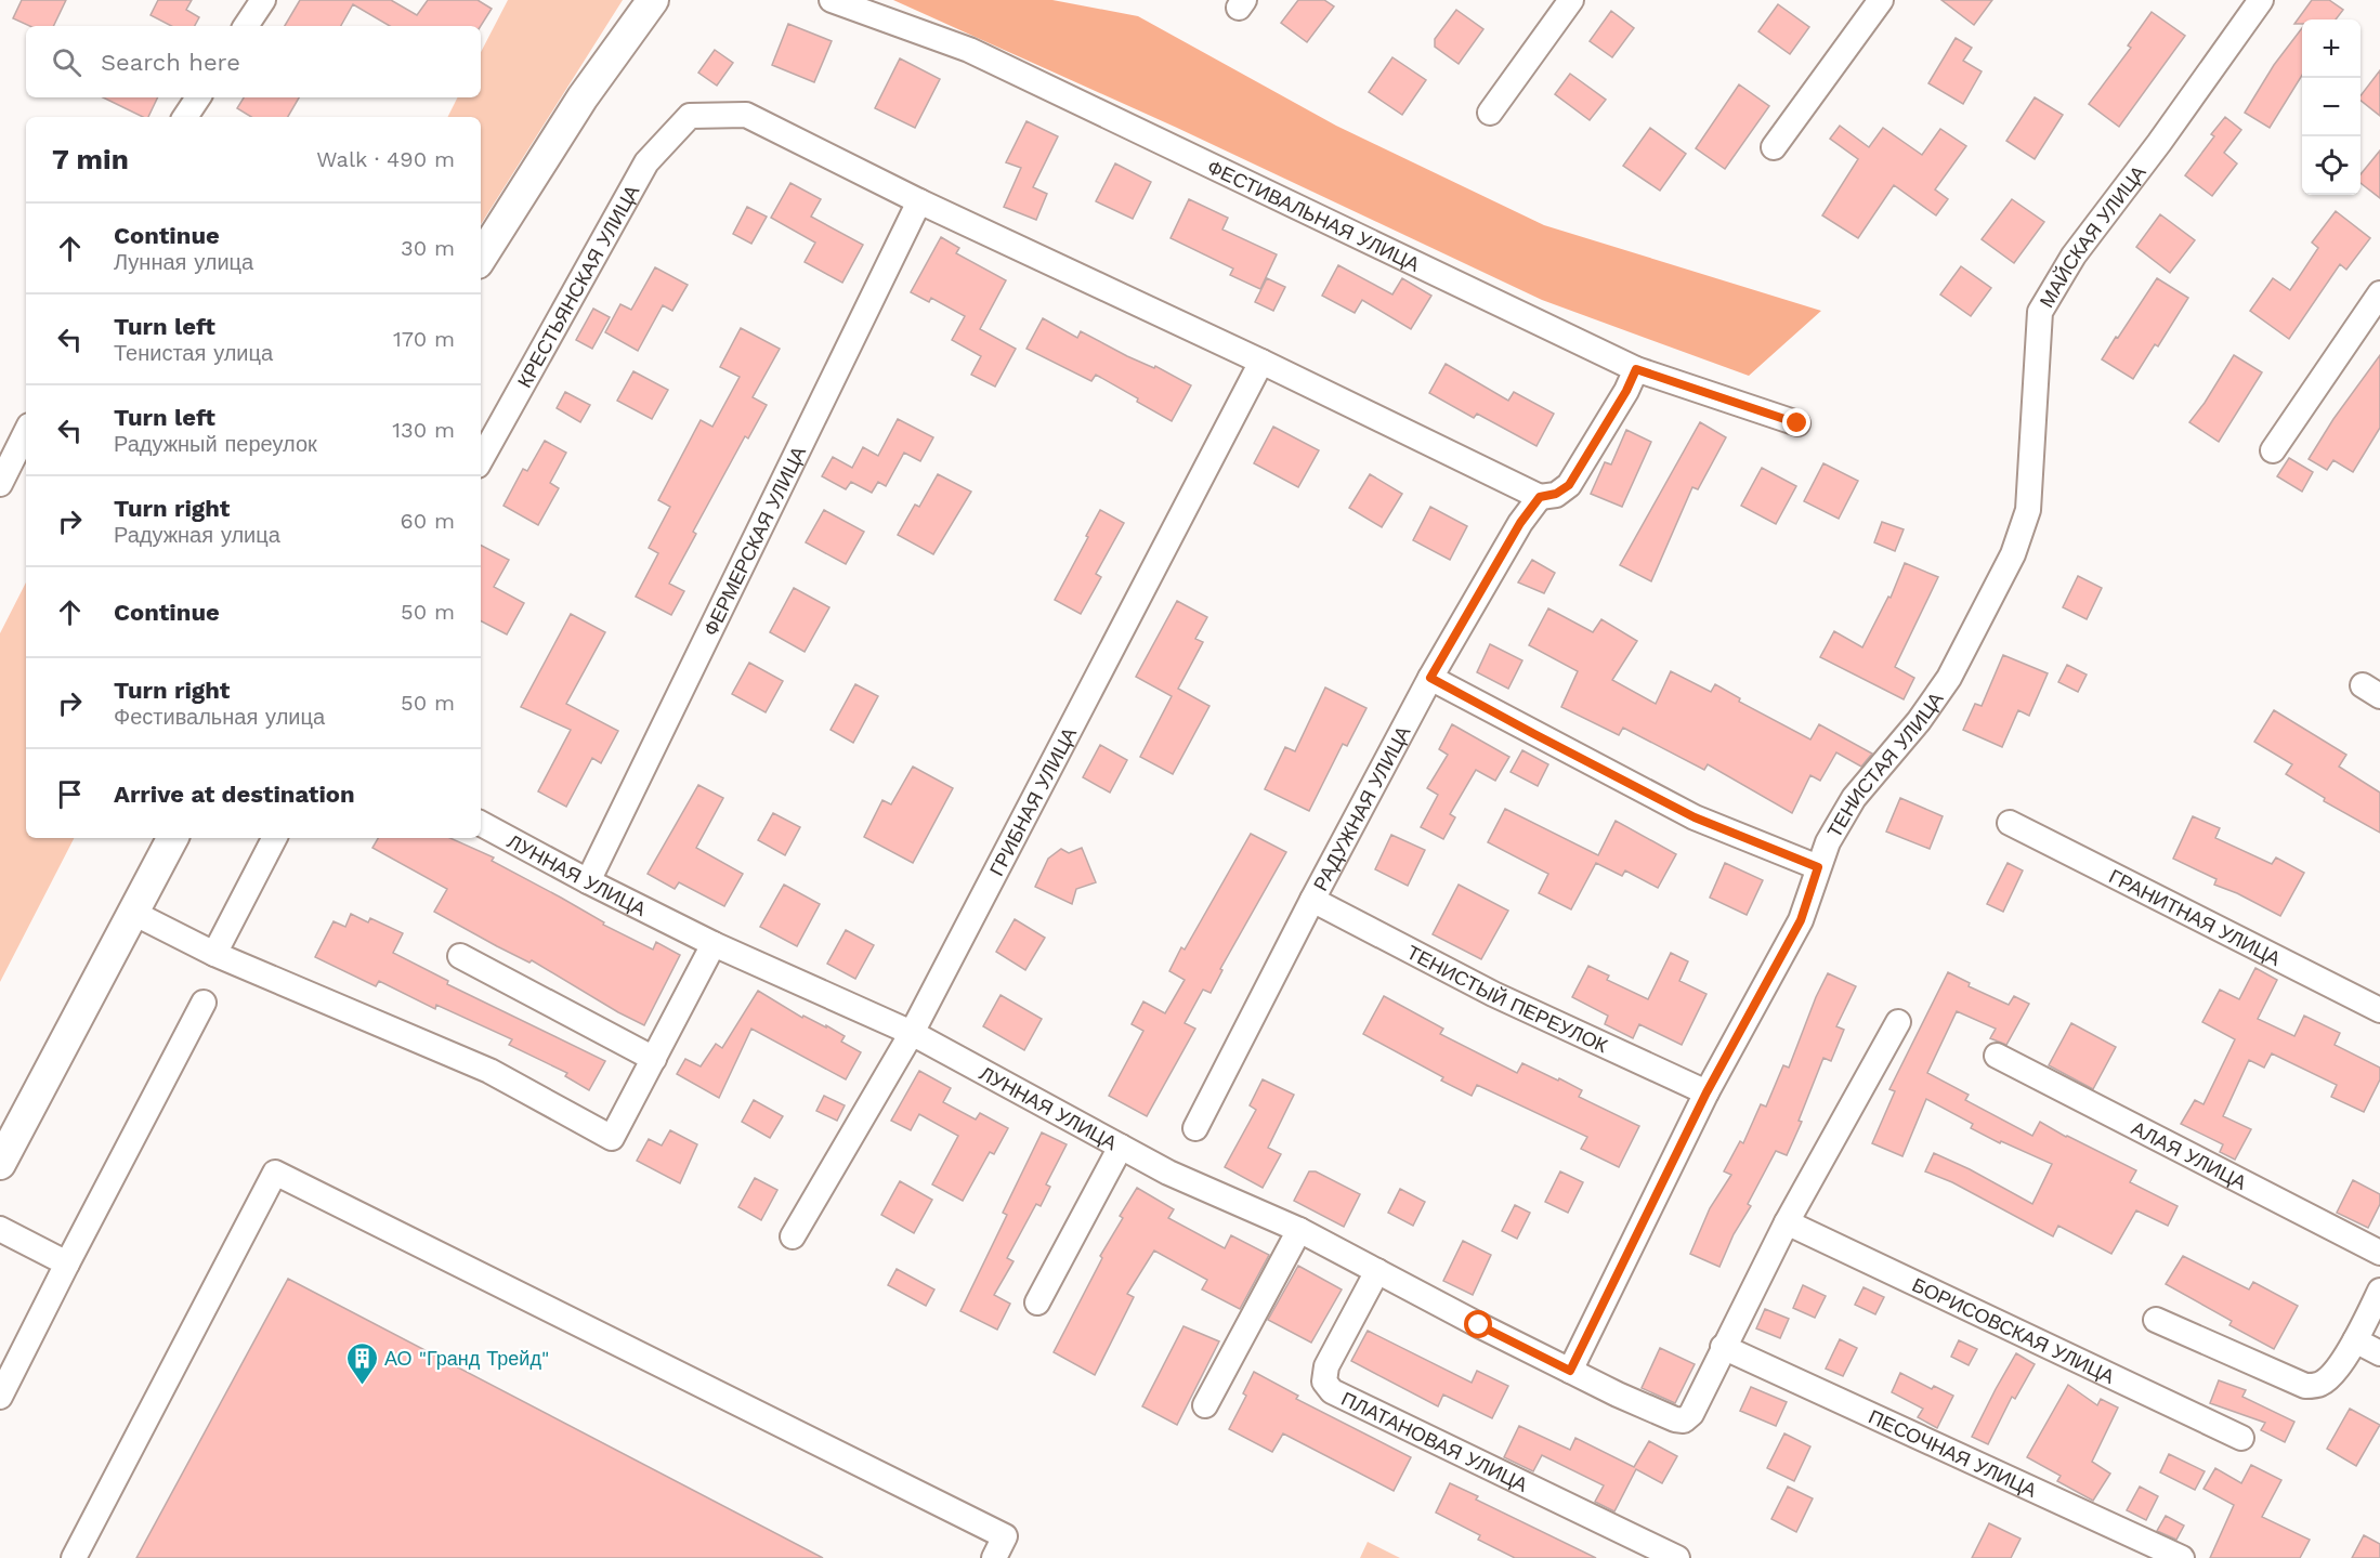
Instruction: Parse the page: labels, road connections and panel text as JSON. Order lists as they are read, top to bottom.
{
  "streets": {
    "street": [
      "ФЕСТИВАЛЬНАЯ УЛИЦА",
      "МАЙСКАЯ УЛИЦА",
      "КРЕСТЬЯНСКАЯ УЛИЦА",
      "ФЕРМЕРСКАЯ УЛИЦА",
      "ТЕНИСТАЯ УЛИЦА",
      "ГРИБНАЯ УЛИЦА",
      "РАДУЖНАЯ УЛИЦА",
      "ЛУННАЯ УЛИЦА",
      "ГРАНИТНАЯ УЛИЦА",
      "ТЕНИСТЫЙ ПЕРЕУЛОК",
      "АЛАЯ УЛИЦА",
      "БОРИСОВСКАЯ УЛИЦА",
      "ПЛАТАНОВАЯ УЛИЦА",
      "ПЕСОЧНАЯ УЛИЦА"
    ]
  },
  "crossings": [
    ["МАЙСКАЯ УЛИЦА", "ТЕНИСТАЯ УЛИЦА"],
    ["КРЕСТЬЯНСКАЯ УЛИЦА", "ФЕРМЕРСКАЯ УЛИЦА"],
    ["ФЕРМЕРСКАЯ УЛИЦА", "ЛУННАЯ УЛИЦА"],
    ["ТЕНИСТАЯ УЛИЦА", "ЛУННАЯ УЛИЦА"],
    ["ТЕНИСТАЯ УЛИЦА", "ТЕНИСТЫЙ ПЕРЕУЛОК"],
    ["ГРИБНАЯ УЛИЦА", "ЛУННАЯ УЛИЦА"],
    ["РАДУЖНАЯ УЛИЦА", "ТЕНИСТЫЙ ПЕРЕУЛОК"],
    ["ЛУННАЯ УЛИЦА", "ПЛАТАНОВАЯ УЛИЦА"],
    ["ЛУННАЯ УЛИЦА", "ПЕСОЧНАЯ УЛИЦА"]
  ],
  "places": {
    "building": ["АО \"Гранд Трейд\""]
  },
  "page": {
    "map_buttons": ["+", "−"],
    "search": "Search here",
    "heading": ["7 min", "Walk · 490 m"],
    "list": [
      ["Continue", "Лунная улица", "30 m"],
      ["Turn left", "Тенистая улица", "170 m"],
      ["Turn left", "Радужный переулок", "130 m"],
      ["Turn right", "Радужная улица", "60 m"],
      ["Continue", "50 m"],
      ["Turn right", "Фестивальная улица", "50 m"],
      "Arrive at destination"
    ]
  }
}
